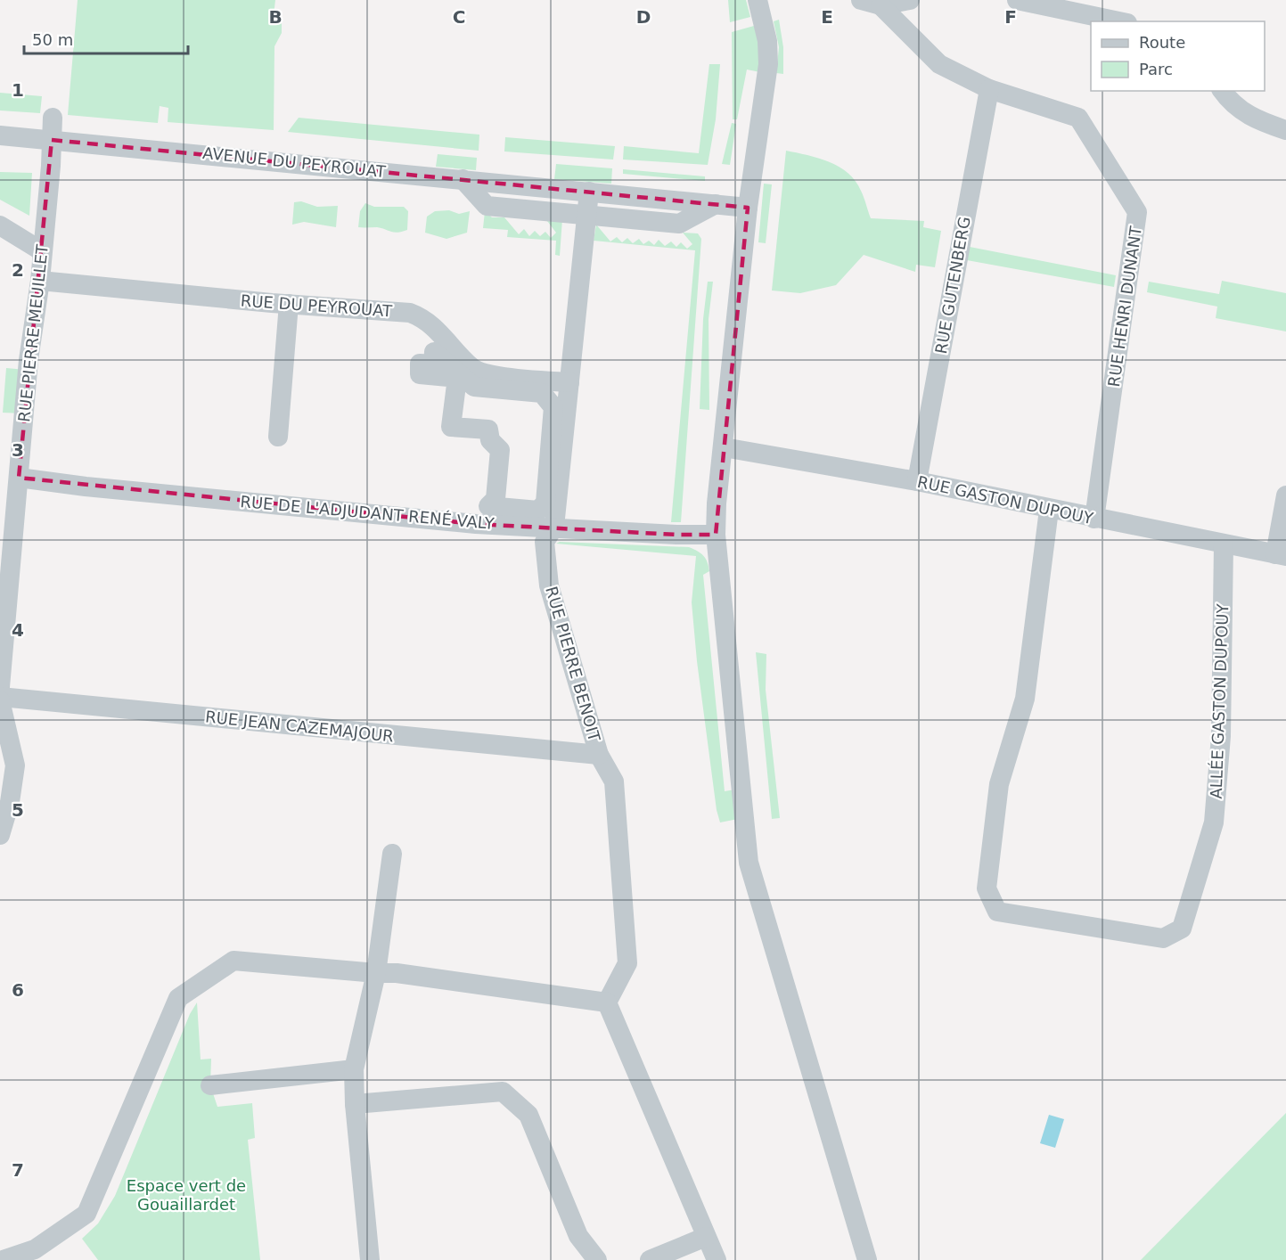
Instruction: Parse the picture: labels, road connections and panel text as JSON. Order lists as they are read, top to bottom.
{
  "streets": {
    "street": [
      "AVENUE DU PEYROUAT",
      "RUE GUTENBERG",
      "RUE DU PEYROUAT",
      "RUE HENRI DUNANT",
      "RUE PIERRE MEUILLET",
      "RUE GASTON DUPOUY",
      "RUE DE L'ADJUDANT RENÉ VALY",
      "RUE PIERRE BENOIT",
      "ALLÉE GASTON DUPOUY",
      "RUE JEAN CAZEMAJOUR"
    ]
  },
  "crossings": [
    ["AVENUE DU PEYROUAT", "RUE PIERRE MEUILLET"],
    ["AVENUE DU PEYROUAT", "RUE PIERRE BENOIT"],
    ["RUE GUTENBERG", "RUE HENRI DUNANT"],
    ["RUE GUTENBERG", "RUE GASTON DUPOUY"],
    ["RUE DU PEYROUAT", "RUE PIERRE MEUILLET"],
    ["RUE DU PEYROUAT", "RUE PIERRE BENOIT"],
    ["RUE HENRI DUNANT", "RUE GASTON DUPOUY"],
    ["RUE PIERRE MEUILLET", "RUE DE L'ADJUDANT RENÉ VALY"],
    ["RUE GASTON DUPOUY", "ALLÉE GASTON DUPOUY"],
    ["RUE DE L'ADJUDANT RENÉ VALY", "RUE PIERRE BENOIT"],
    ["RUE PIERRE BENOIT", "RUE JEAN CAZEMAJOUR"]
  ],
  "parks": ["Espace vert de Gouaillardet"],
  "legend": ["Route", "Parc"],
  "scale_bar": "50 m",
  "grid": {
    "columns": [
      "B",
      "C",
      "D",
      "E",
      "F"
    ],
    "rows": [
      "1",
      "2",
      "3",
      "4",
      "5",
      "6",
      "7"
    ]
  }
}
